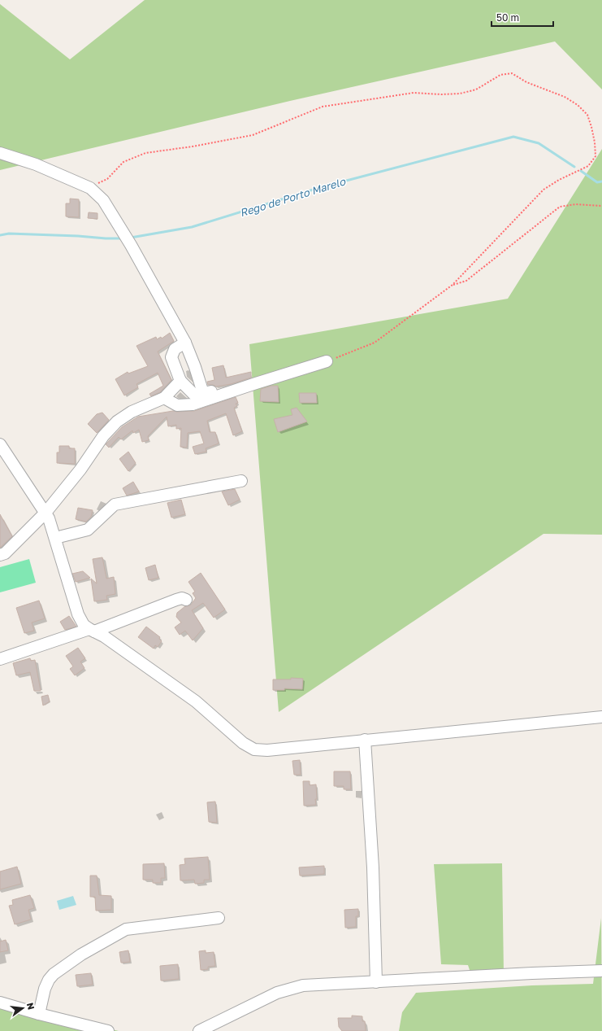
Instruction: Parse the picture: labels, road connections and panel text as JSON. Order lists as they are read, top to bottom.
{
  "water": ["Rego de Porto Marelo"],
  "scale_bar": "50 m",
  "north": "right"
}
